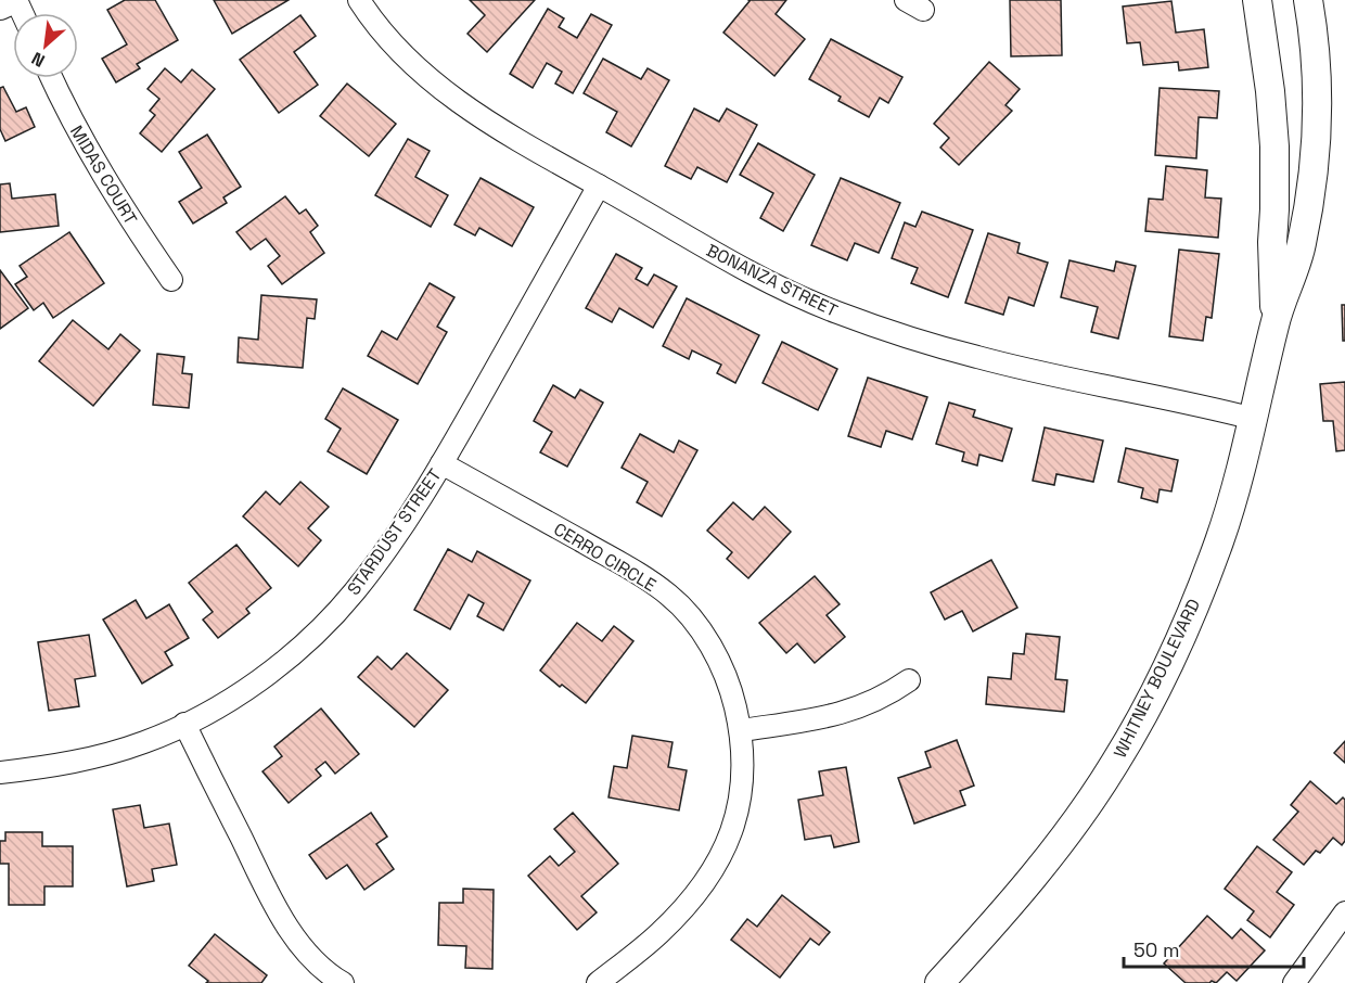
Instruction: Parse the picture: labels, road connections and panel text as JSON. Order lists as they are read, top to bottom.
{
  "streets": {
    "street": [
      "MIDAS COURT",
      "BONANZA STREET",
      "STARDUST STREET",
      "CERRO CIRCLE",
      "WHITNEY BOULEVARD"
    ]
  },
  "crossings": [
    ["BONANZA STREET", "STARDUST STREET"],
    ["BONANZA STREET", "WHITNEY BOULEVARD"],
    ["STARDUST STREET", "CERRO CIRCLE"]
  ],
  "scale_bar": "50 m",
  "north": "bottom left"
}
